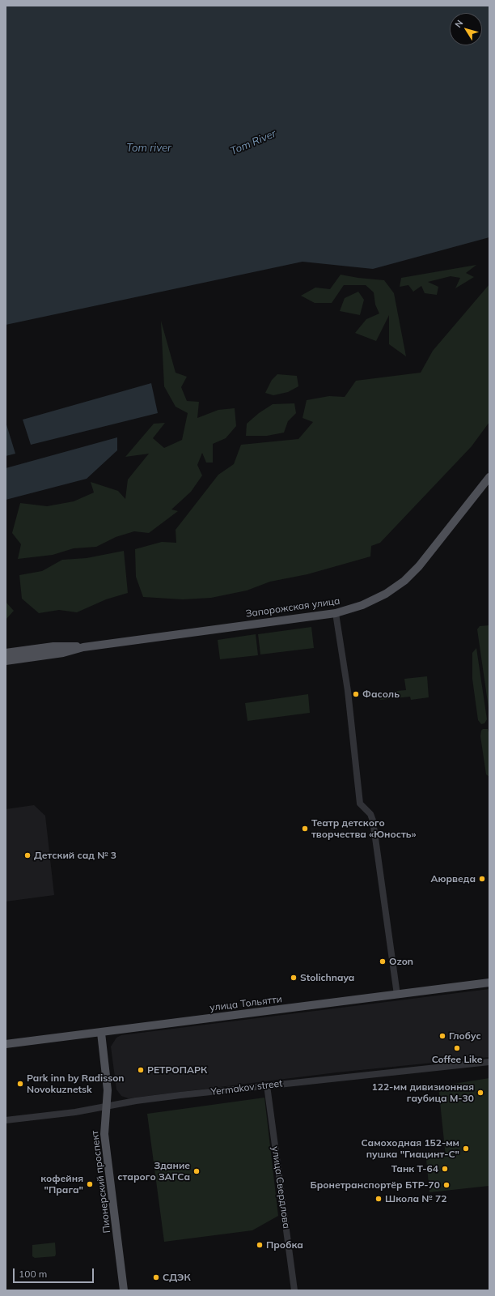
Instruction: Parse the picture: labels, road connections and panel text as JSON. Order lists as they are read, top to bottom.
{
  "streets": {
    "main road": ["Запорожская улица", "улица Тольятти", "Пионерский проспект"],
    "street": ["Yermakov street", "улица Свердлова"]
  },
  "crossings": [
    ["улица Тольятти", "Пионерский проспект"],
    ["Yermakov street", "Пионерский проспект"],
    ["Yermakov street", "улица Свердлова"]
  ],
  "water": ["Tom River", "Tom river"],
  "places": [
    "Фасоль",
    "Театр детского творчества «Юность»",
    "Детский сад № 3",
    "Аюрведа",
    "Ozon",
    "Stolichnaya",
    "Глобус",
    "Coffee Like",
    "РЕТРОПАРК",
    "Park inn by Radisson Novokuznetsk",
    "122-мм дивизионная гаубица М-30",
    "Самоходная 152-мм пушка \"Гиацинт-С\"",
    "Танк Т-64",
    "Здание старого ЗАГСа",
    "кофейня \"Прага\"",
    "Бронетранспортёр БТР-70",
    "Школа № 72",
    "Пробка",
    "СДЭК"
  ],
  "scale_bar": "100 m",
  "north": "top left"
}
